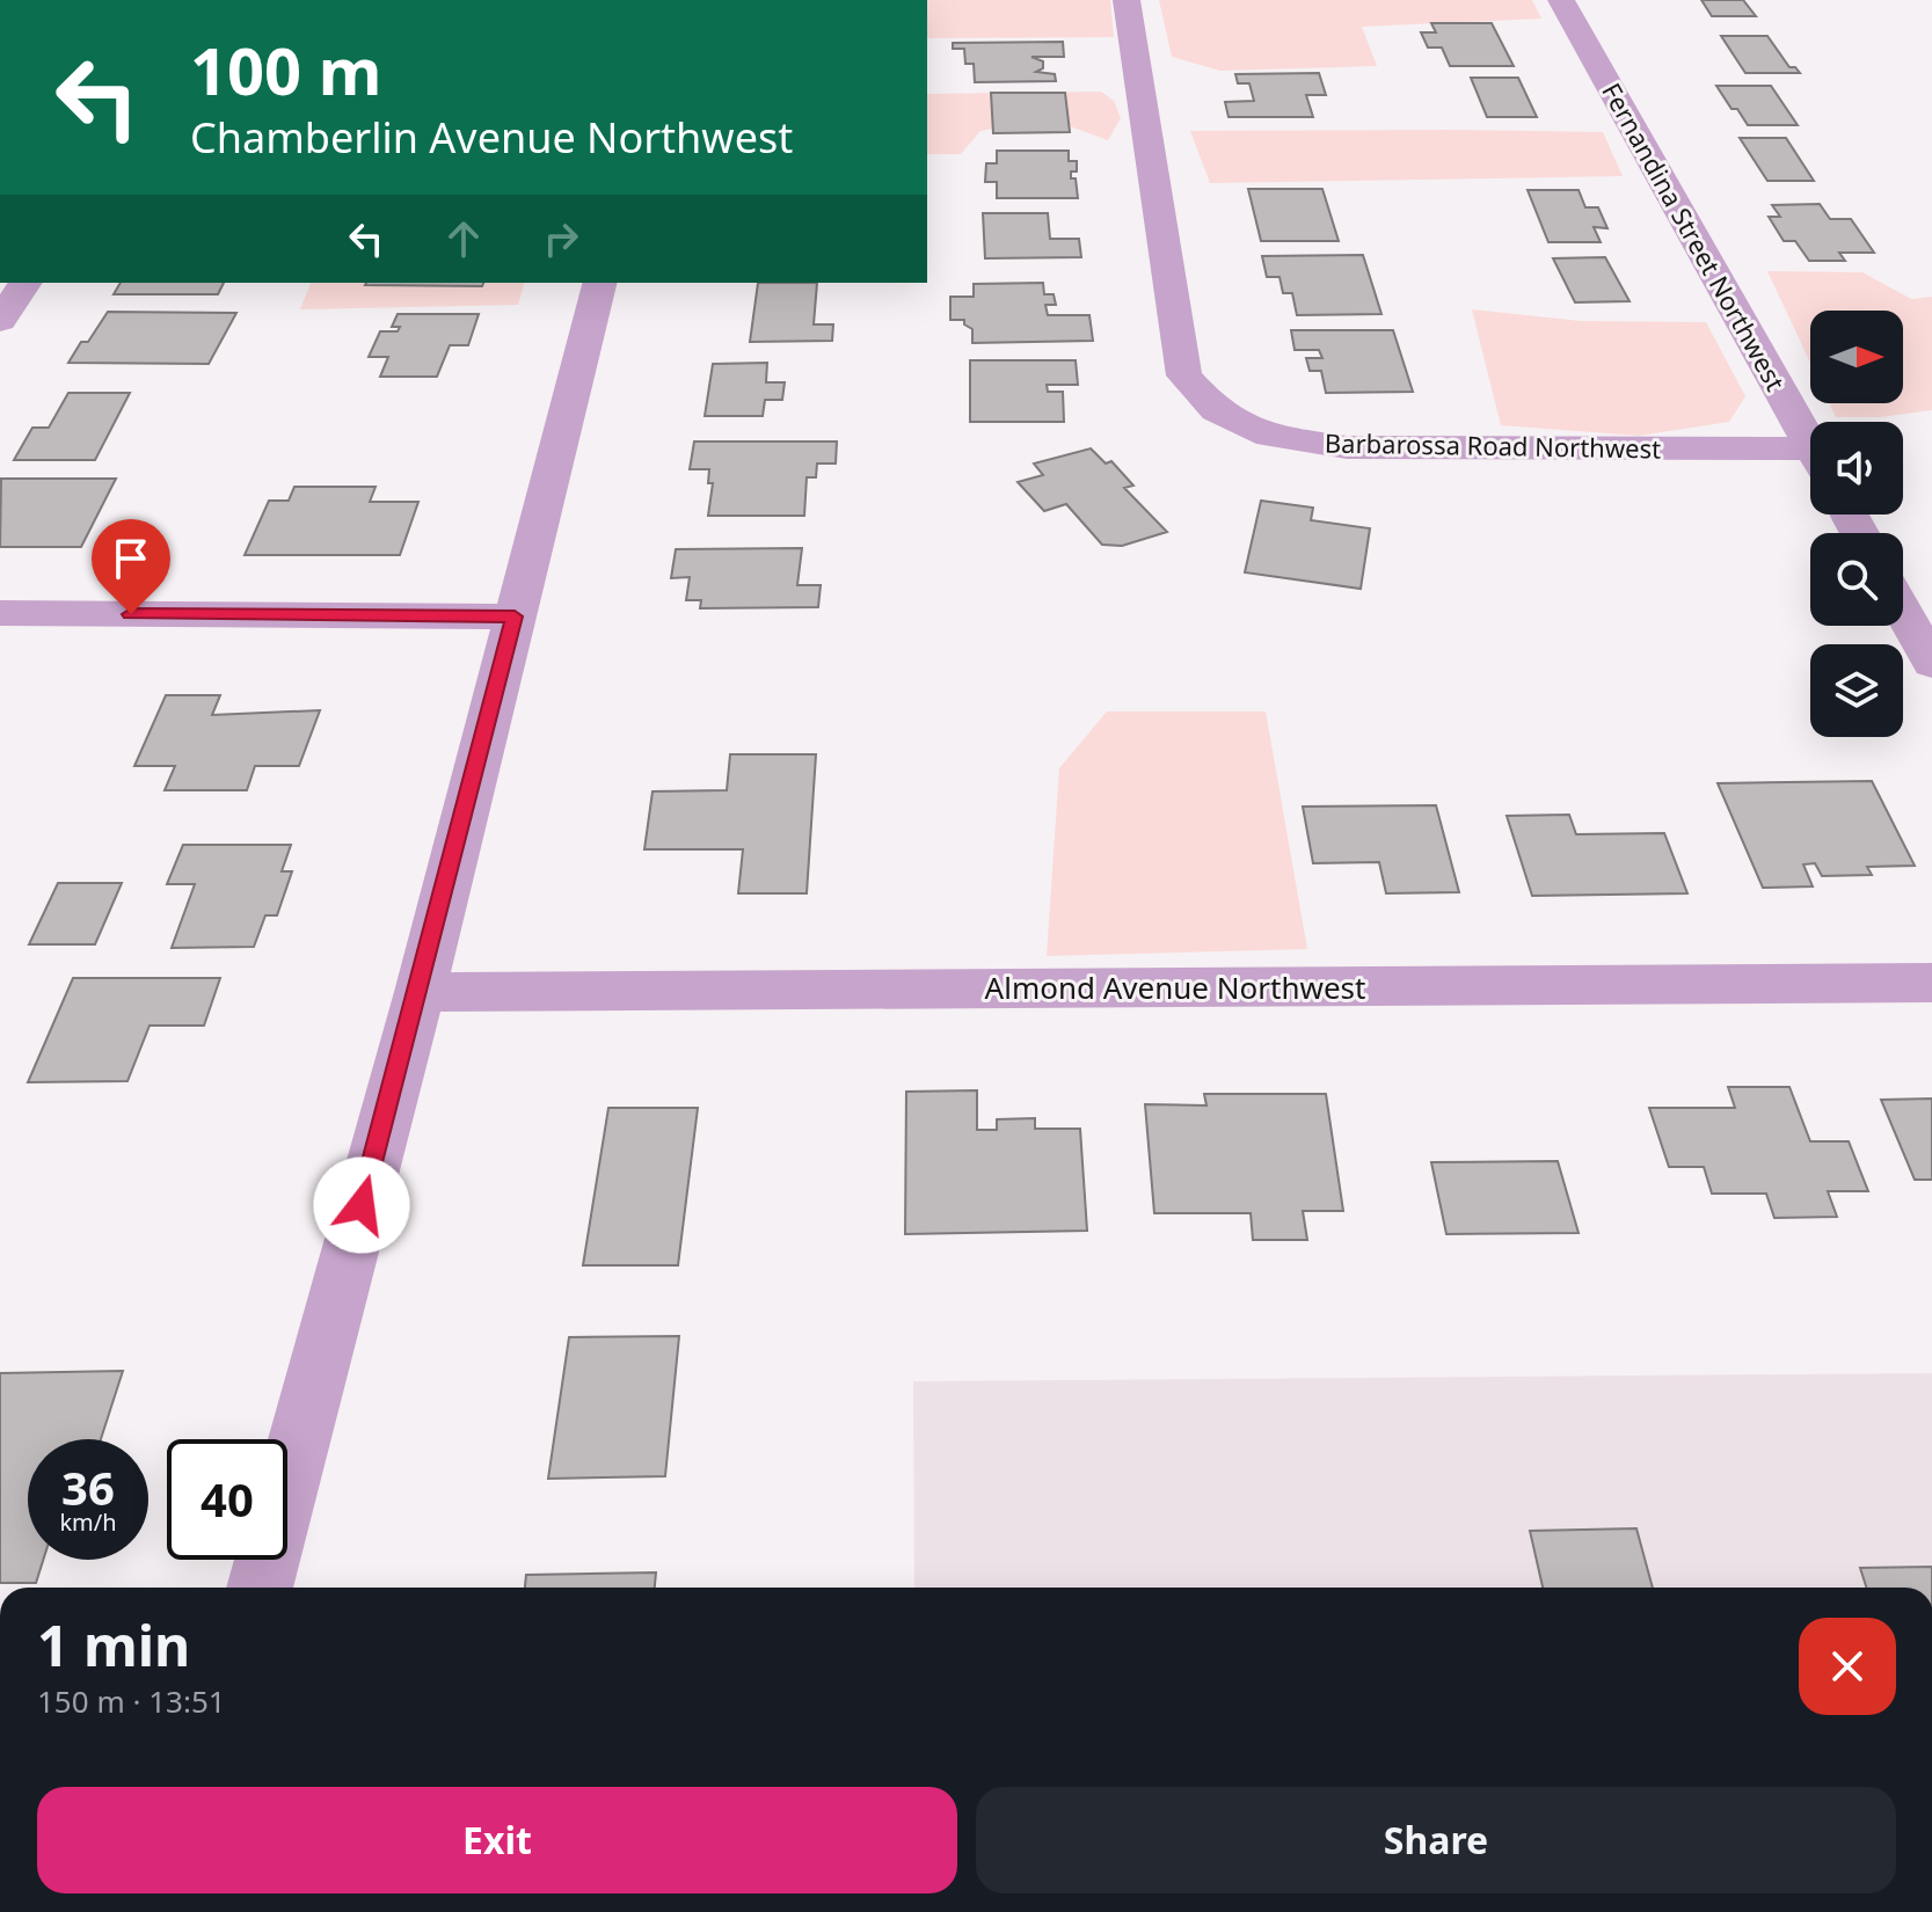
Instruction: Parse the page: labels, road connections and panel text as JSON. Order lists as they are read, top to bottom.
{
  "streets": {
    "street": ["Fernandina Street Northwest", "Barbarossa Road Northwest", "Almond Avenue Northwest"]
  },
  "north": "right",
  "page": {
    "turn": ["100 m", "Chamberlin Avenue Northwest"],
    "speed": "36 km/h",
    "limit": "40",
    "heading": ["1 min", "150 m · 13:51"],
    "buttons": ["Exit", "Share"]
  }
}
